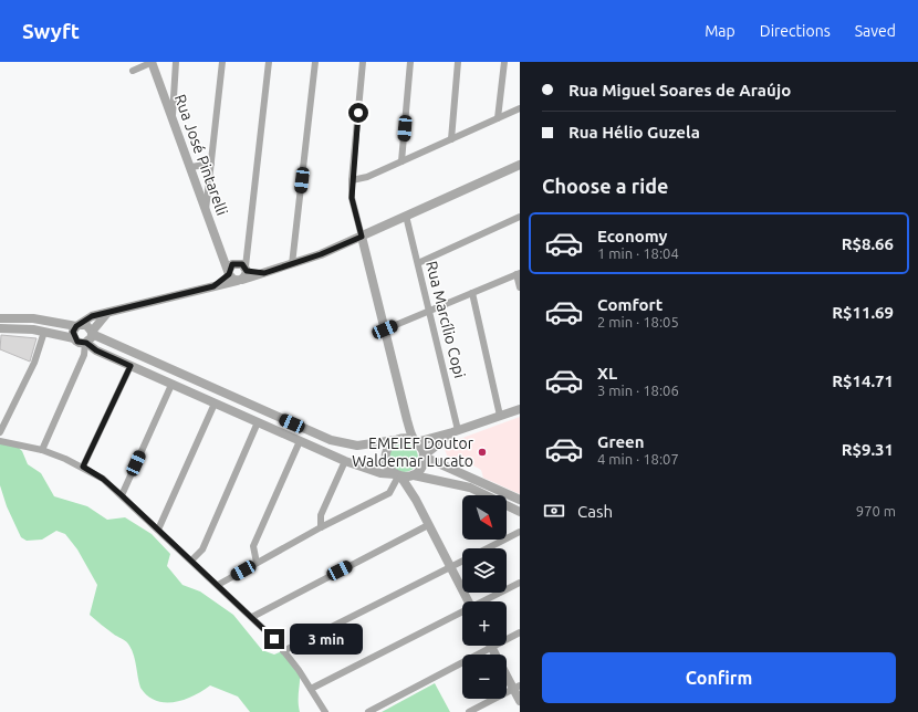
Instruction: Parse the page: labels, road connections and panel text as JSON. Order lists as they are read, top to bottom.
{
  "streets": {
    "street": ["Rua José Pintarelli", "Rua Marcílio Copi"]
  },
  "places": ["EMEIEF Doutor Waldemar Lucato"],
  "north": "bottom right",
  "page": {
    "header": "Swyft",
    "nav": ["Map", "Directions", "Saved"],
    "banner": ["Rua Miguel Soares de Araújo", "Rua Hélio Guzela"],
    "heading": "Choose a ride",
    "list": [
      {
        "name": "Economy",
        "note": "1 min · 18:04",
        "value": "R$8.66"
      },
      {
        "name": "Comfort",
        "note": "2 min · 18:05",
        "value": "R$11.69"
      },
      {
        "name": "XL",
        "note": "3 min · 18:06",
        "value": "R$14.71"
      },
      {
        "name": "Green",
        "note": "4 min · 18:07",
        "value": "R$9.31"
      }
    ],
    "pay": ["Cash", "970 m"],
    "map_buttons": ["+", "−"],
    "bubble": "3 min",
    "buttons": "Confirm"
  }
}
